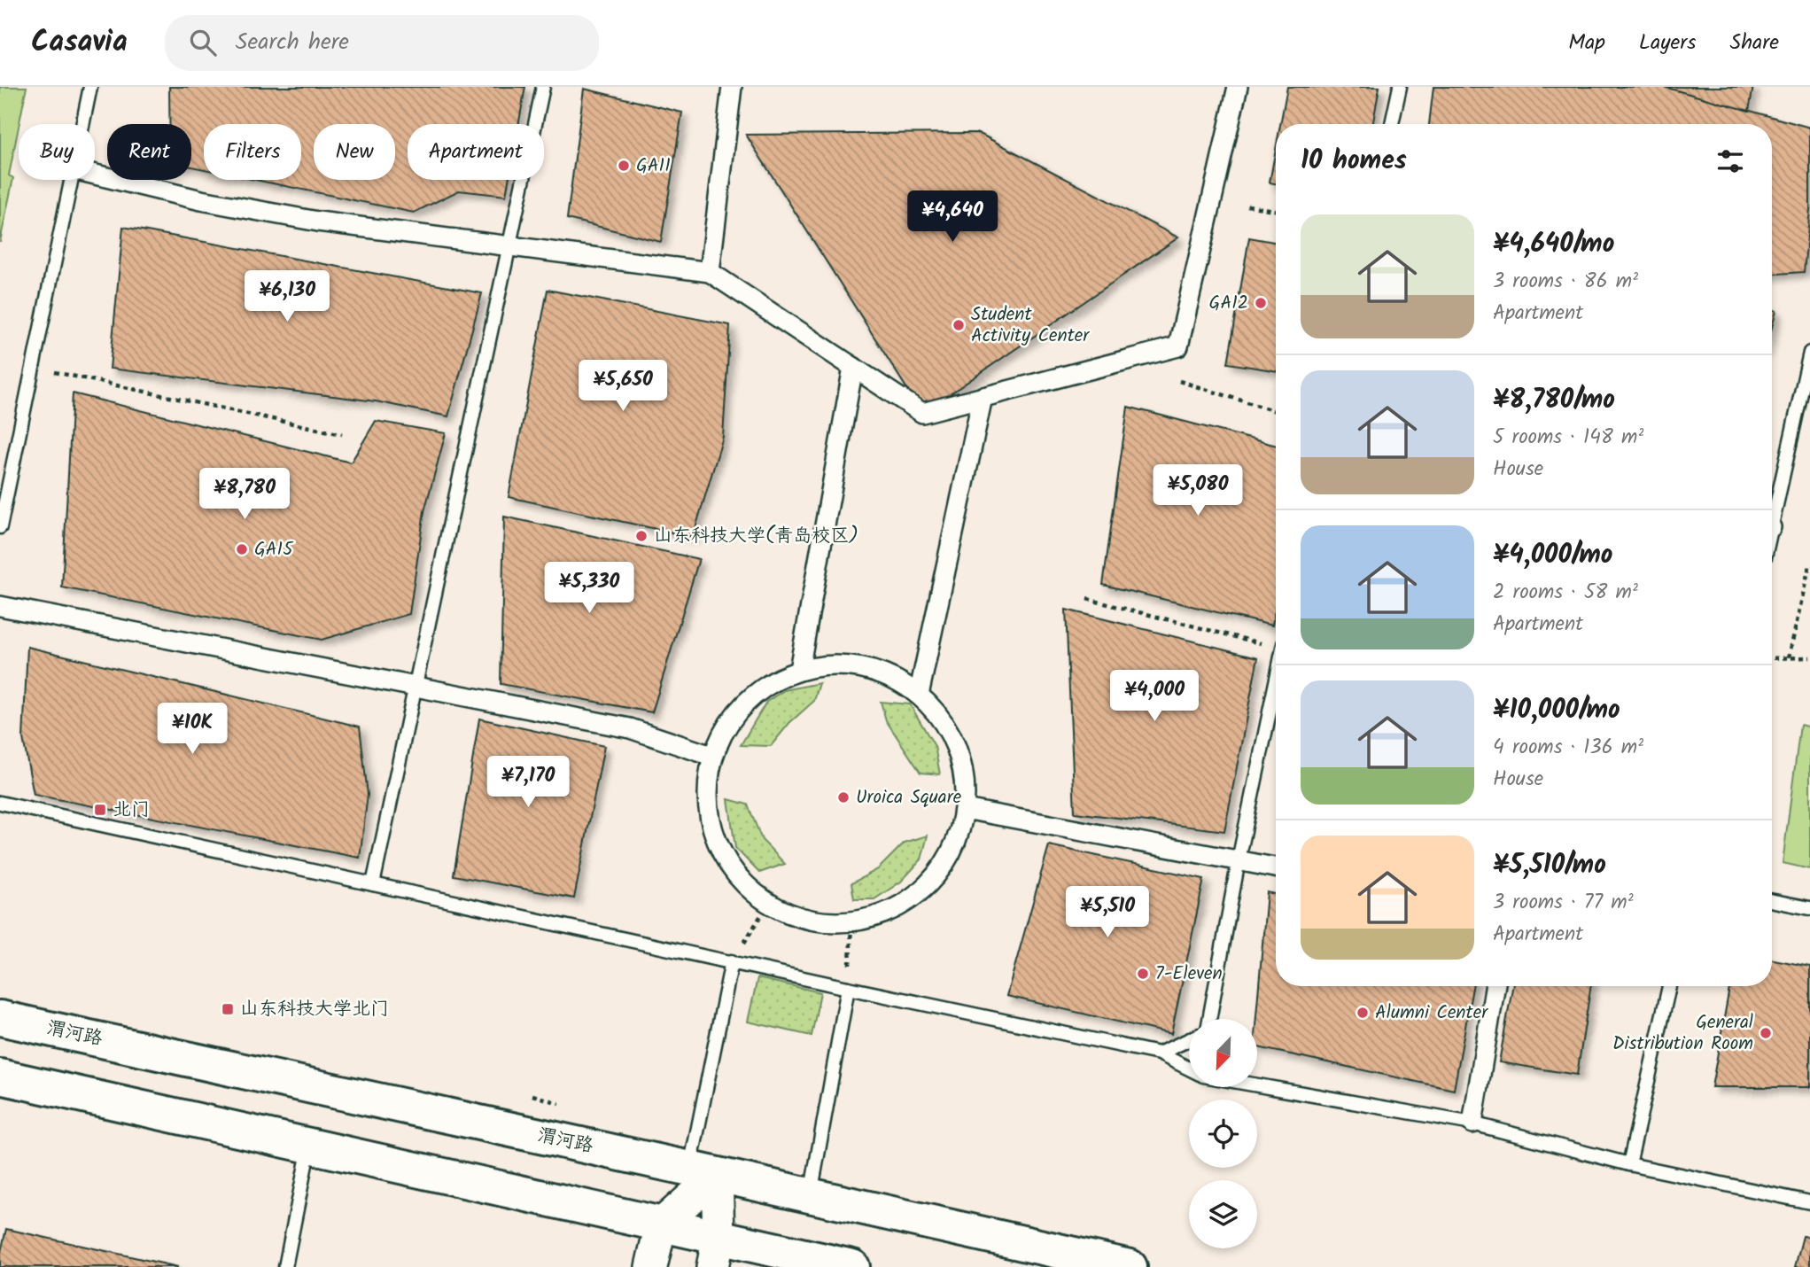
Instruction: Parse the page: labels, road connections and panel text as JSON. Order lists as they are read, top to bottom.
{
  "streets": {
    "main road": ["渭河路"]
  },
  "places": {
    "other": [
      "GA11",
      "GA12",
      "Student Activity Center",
      "山东科技大学(青岛校区)",
      "GA15",
      "Uroica Square",
      "7-Eleven",
      "Alumni Center",
      "General Distribution Room"
    ],
    "transit": ["北门", "山东科技大学北门"]
  },
  "north": "bottom left",
  "page": {
    "header": "Casavia",
    "search": "Search here",
    "nav": ["Map", "Layers", "Share"],
    "chip": [
      "Buy",
      "Rent",
      "Filters",
      "New",
      "Apartment"
    ],
    "heading": "10 homes",
    "price": [
      "¥4,640",
      "¥6,130",
      "¥5,650",
      "¥5,080",
      "¥8,780",
      "¥5,330",
      "¥4,000",
      "¥10K",
      "¥7,170",
      "¥5,510"
    ],
    "list": [
      {
        "name": "¥4,640/mo",
        "note": "3 rooms · 86 m² · Apartment"
      },
      {
        "name": "¥8,780/mo",
        "note": "5 rooms · 148 m² · House"
      },
      {
        "name": "¥4,000/mo",
        "note": "2 rooms · 58 m² · Apartment"
      },
      {
        "name": "¥10,000/mo",
        "note": "4 rooms · 136 m² · House"
      },
      {
        "name": "¥5,510/mo",
        "note": "3 rooms · 77 m² · Apartment"
      }
    ]
  }
}
